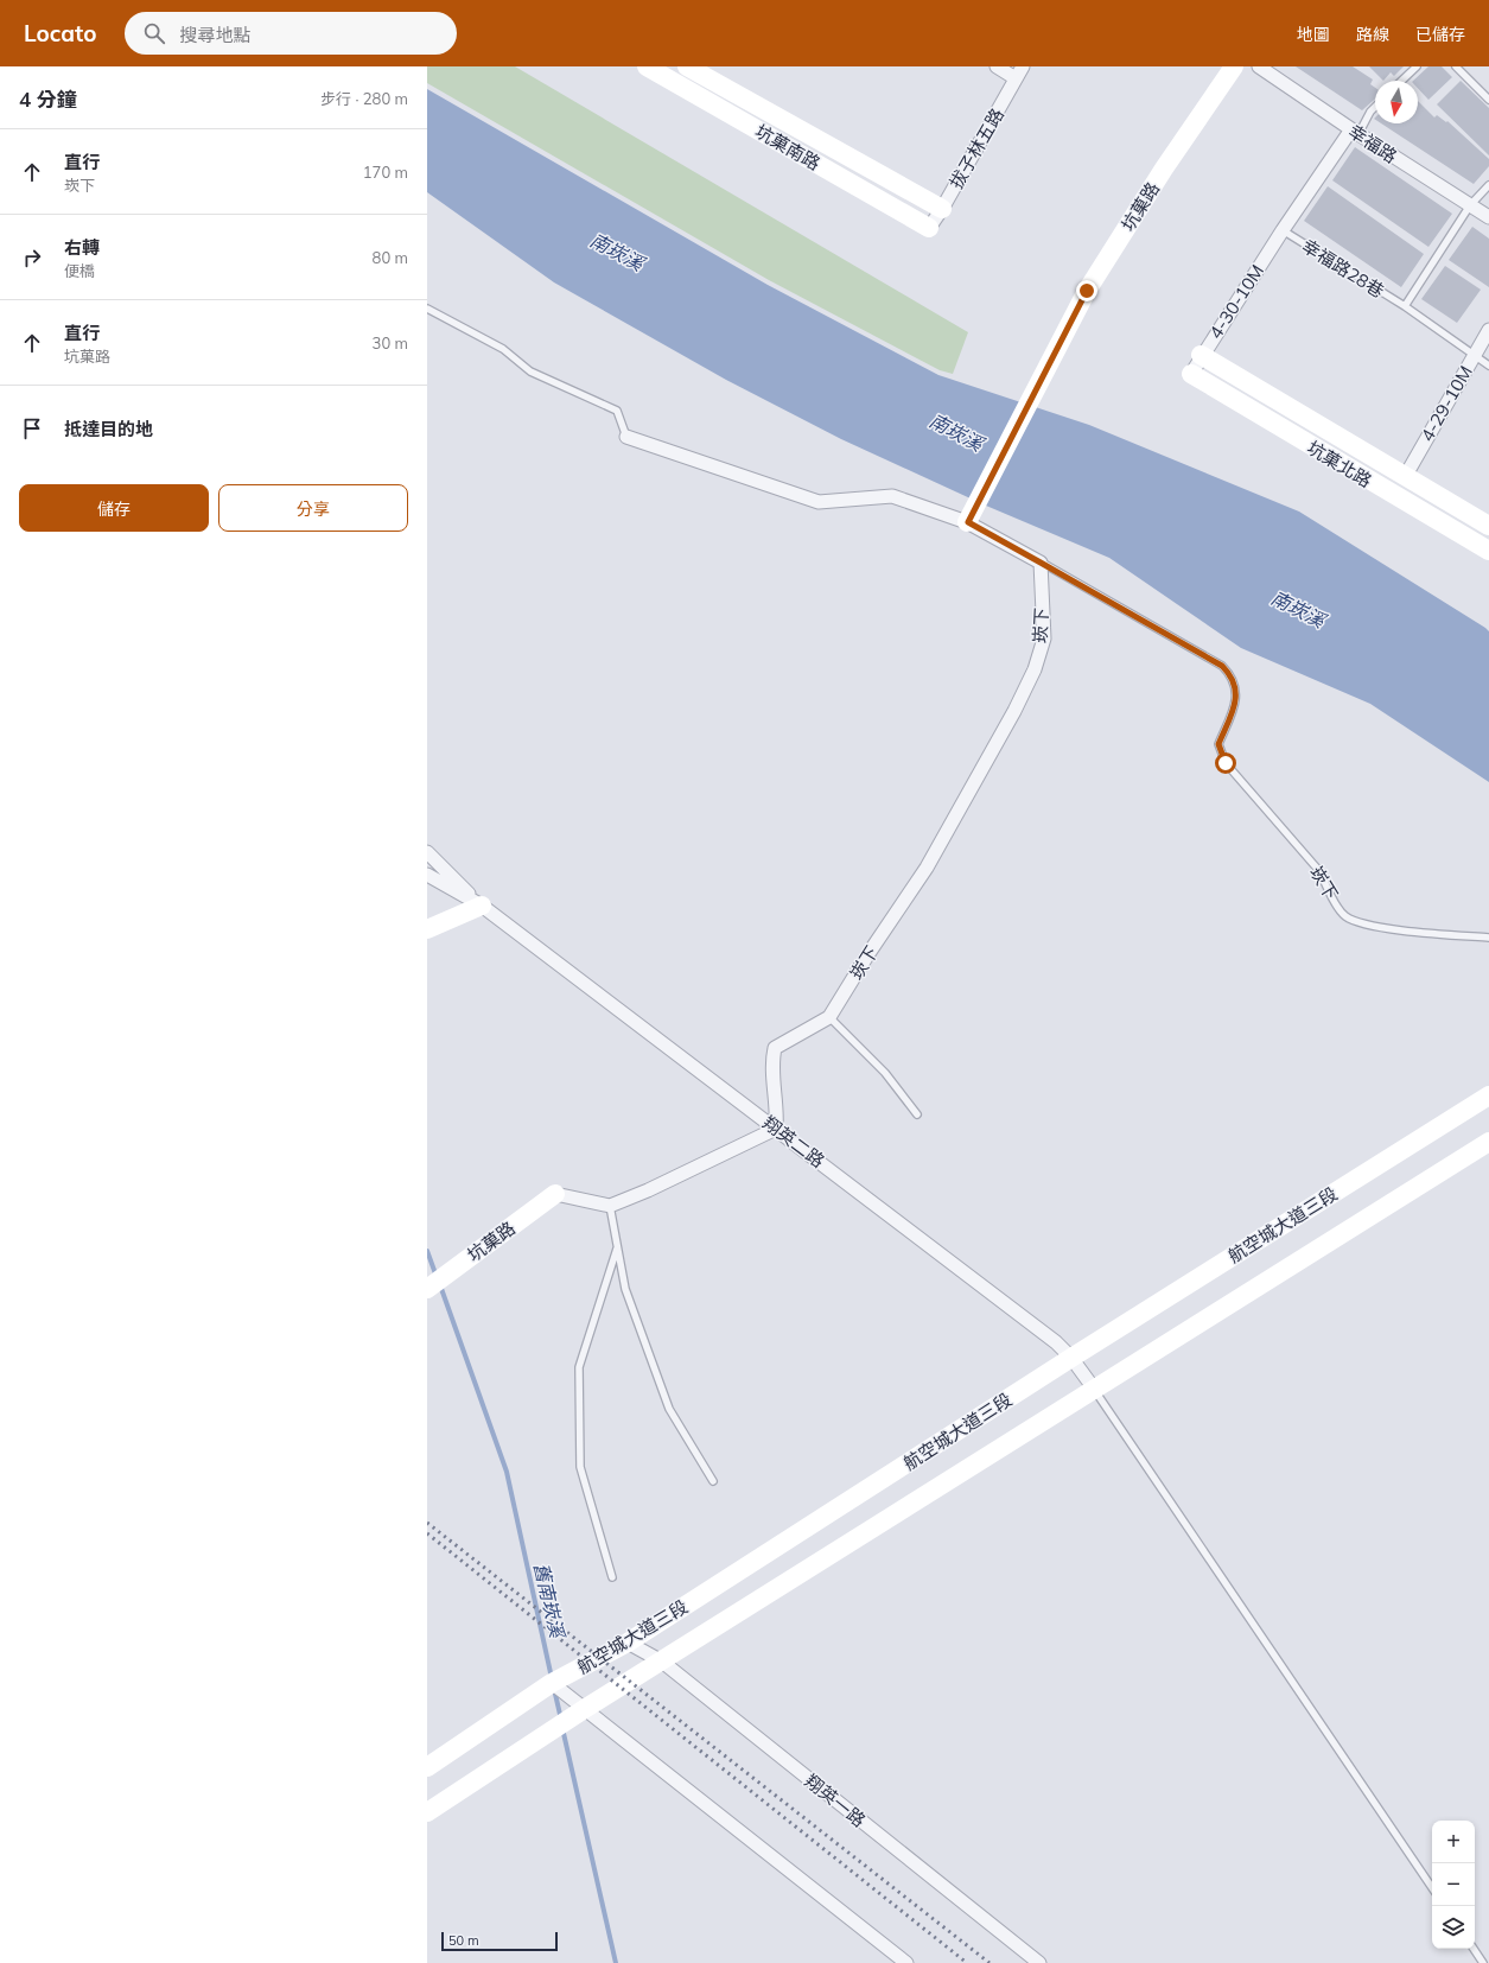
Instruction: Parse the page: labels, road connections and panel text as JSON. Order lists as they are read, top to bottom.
{
  "streets": {
    "street": [
      "幸福路",
      "坑菓南路",
      "拔子林五路",
      "坑菓路",
      "幸福路28巷",
      "4-30-10M",
      "4-29-10M",
      "坑菓北路",
      "崁下",
      "翔英二路",
      "航空城大道三段",
      "翔英一路"
    ]
  },
  "crossings": [
    ["幸福路", "幸福路28巷"],
    ["坑菓南路", "拔子林五路"],
    ["坑菓路", "崁下"],
    ["幸福路28巷", "4-30-10M"],
    ["4-30-10M", "坑菓北路"],
    ["4-29-10M", "坑菓北路"],
    ["崁下", "翔英二路"],
    ["翔英二路", "航空城大道三段"],
    ["航空城大道三段", "翔英一路"]
  ],
  "water": ["南崁溪", "舊南崁溪"],
  "scale_bar": "50 m",
  "north": "bottom",
  "page": {
    "header": "Locato",
    "search": "搜尋地點",
    "nav": ["地圖", "路線", "已儲存"],
    "heading": ["4 分鐘", "步行 · 280 m"],
    "list": [
      ["直行", "崁下", "170 m"],
      ["右轉", "便橋", "80 m"],
      ["直行", "坑菓路", "30 m"],
      "抵達目的地"
    ],
    "buttons": ["儲存", "分享"],
    "map_buttons": ["+", "−"],
    "scale": "50 m"
  }
}
